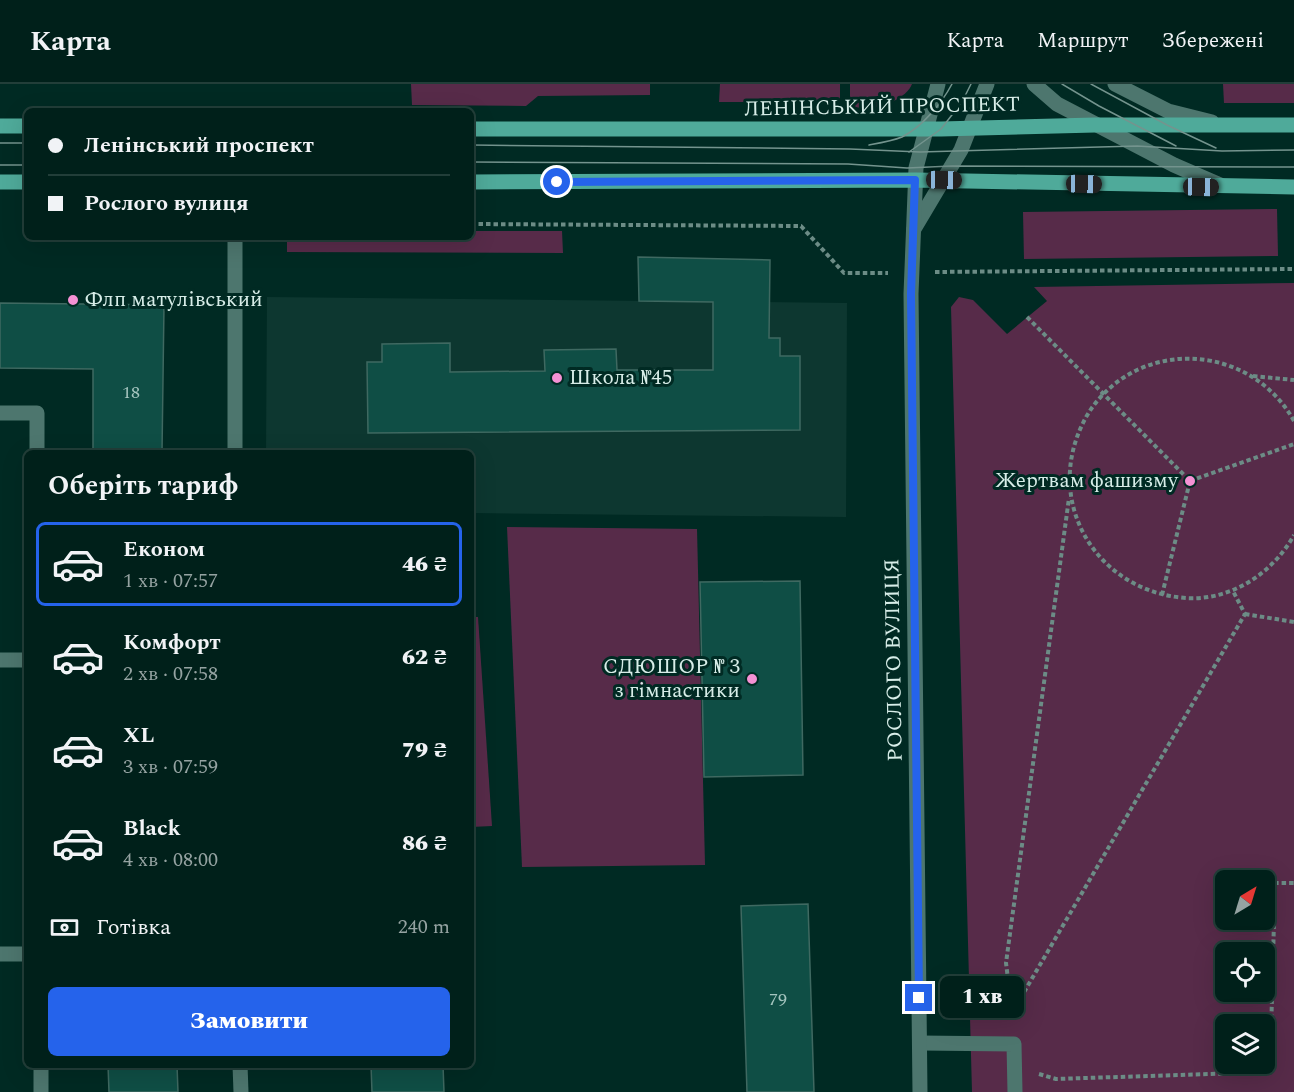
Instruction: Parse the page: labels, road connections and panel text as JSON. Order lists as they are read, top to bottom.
{
  "streets": {
    "main road": ["ЛЕНІНСЬКИЙ ПРОСПЕКТ"],
    "street": ["РОСЛОГО ВУЛИЦЯ"]
  },
  "crossings": [
    ["ЛЕНІНСЬКИЙ ПРОСПЕКТ", "РОСЛОГО ВУЛИЦЯ"]
  ],
  "places": [
    "Флп матулівський",
    "Школа №45",
    "Жертвам фашизму",
    "СДЮШОР № 3 з гімнастики"
  ],
  "house_numbers": ["18", "79"],
  "north": "top right",
  "page": {
    "header": "Карта",
    "nav": ["Карта", "Маршрут", "Збережені"],
    "banner": ["Ленінський проспект", "Рослого вулиця"],
    "heading": "Оберіть тариф",
    "list": [
      {
        "name": "Економ",
        "note": "1 хв · 07:57",
        "value": "46 ₴"
      },
      {
        "name": "Комфорт",
        "note": "2 хв · 07:58",
        "value": "62 ₴"
      },
      {
        "name": "XL",
        "note": "3 хв · 07:59",
        "value": "79 ₴"
      },
      {
        "name": "Black",
        "note": "4 хв · 08:00",
        "value": "86 ₴"
      }
    ],
    "pay": ["Готівка", "240 m"],
    "buttons": "Замовити",
    "bubble": "1 хв"
  }
}
